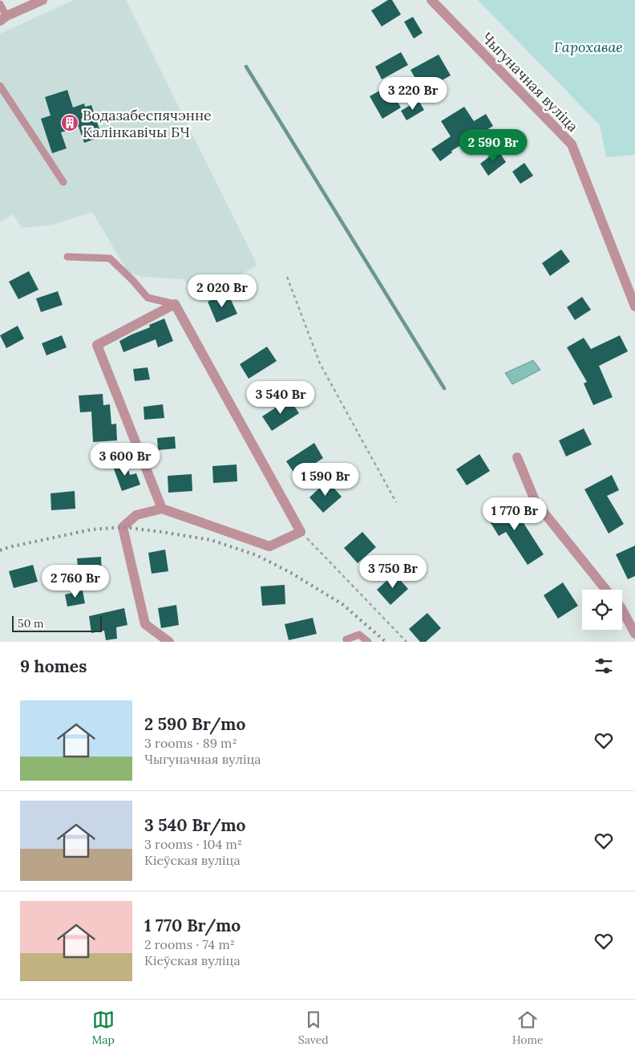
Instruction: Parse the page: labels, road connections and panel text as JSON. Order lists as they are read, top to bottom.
{
  "streets": {
    "street": ["Чыгуначная вуліца"]
  },
  "parks": ["Гарохавае"],
  "places": {
    "building": ["Водазабеспячэнне Калінкавічы БЧ"]
  },
  "scale_bar": "50 m",
  "page": {
    "price": [
      "3 220 Br",
      "2 590 Br",
      "2 020 Br",
      "3 540 Br",
      "3 600 Br",
      "1 590 Br",
      "1 770 Br",
      "3 750 Br",
      "2 760 Br"
    ],
    "scale": "50 m",
    "heading": "9 homes",
    "list": [
      {
        "name": "2 590 Br/mo",
        "note": "3 rooms · 89 m² · Чыгуначная вуліца"
      },
      {
        "name": "3 540 Br/mo",
        "note": "3 rooms · 104 m² · Кіеўская вуліца"
      },
      {
        "name": "1 770 Br/mo",
        "note": "2 rooms · 74 m² · Кіеўская вуліца"
      }
    ],
    "tabs": ["Map", "Saved", "Home"]
  }
}
